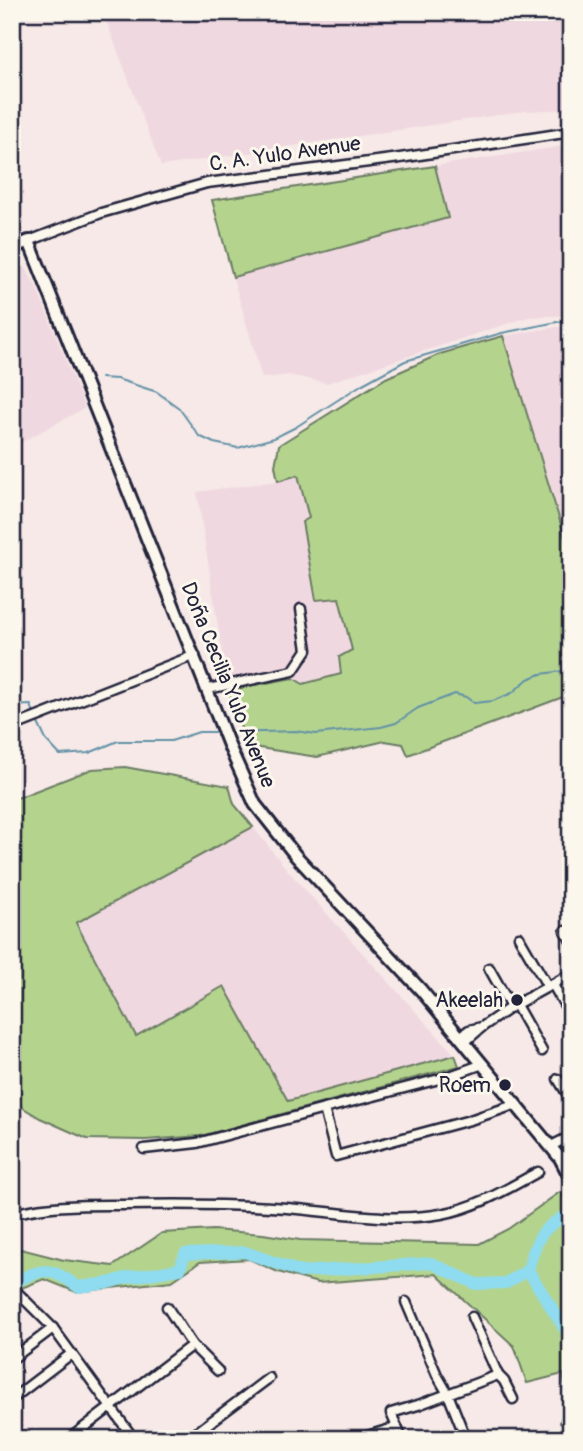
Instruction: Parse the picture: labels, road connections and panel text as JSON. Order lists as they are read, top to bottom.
{
  "streets": {
    "main road": ["C. A. Yulo Avenue", "Doña Cecilia Yulo Avenue"]
  },
  "crossings": [
    ["C. A. Yulo Avenue", "Doña Cecilia Yulo Avenue"]
  ],
  "places": ["Akeelah", "Roem"]
}
